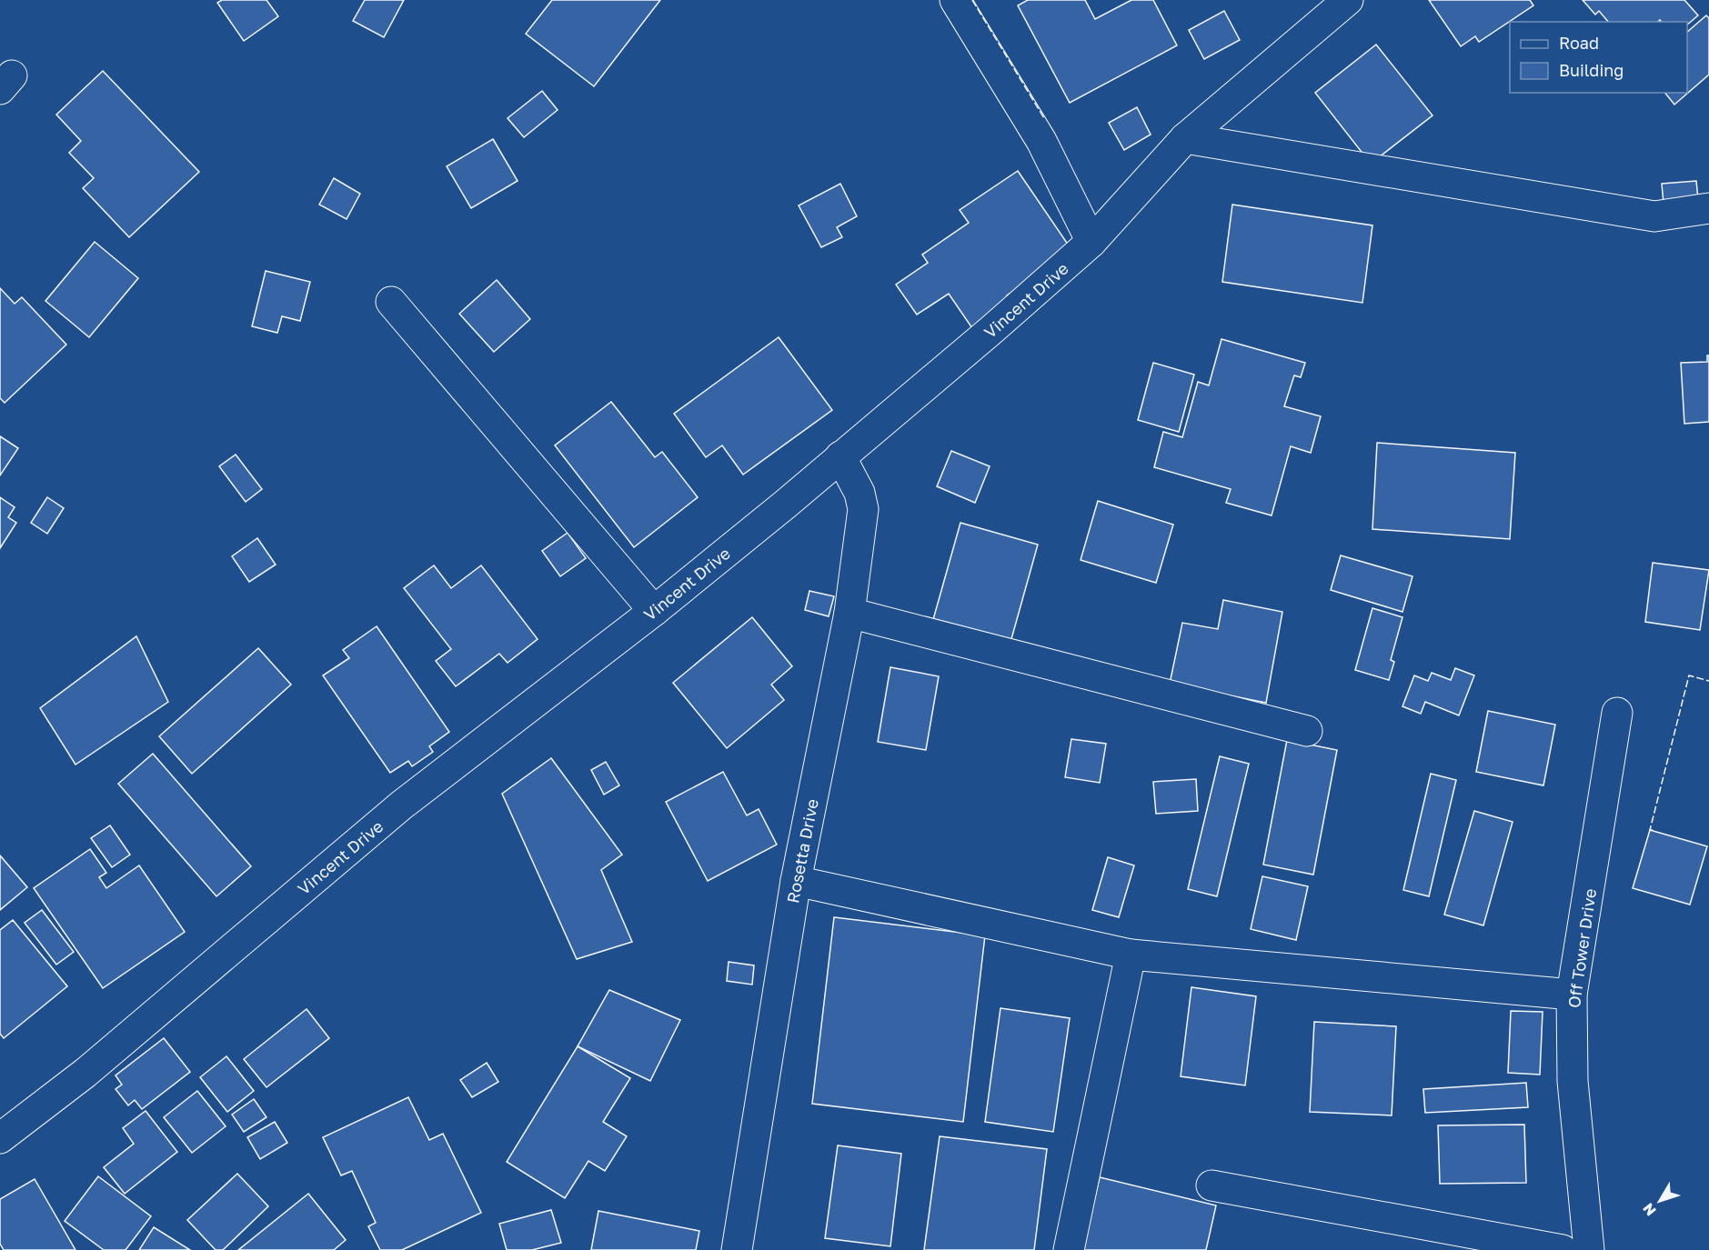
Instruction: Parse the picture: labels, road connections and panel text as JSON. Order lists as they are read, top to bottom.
{
  "streets": {
    "street": ["Vincent Drive", "Rosetta Drive", "Off Tower Drive"]
  },
  "crossings": [
    ["Vincent Drive", "Rosetta Drive"]
  ],
  "legend": ["Road", "Building"],
  "north": "bottom left"
}
